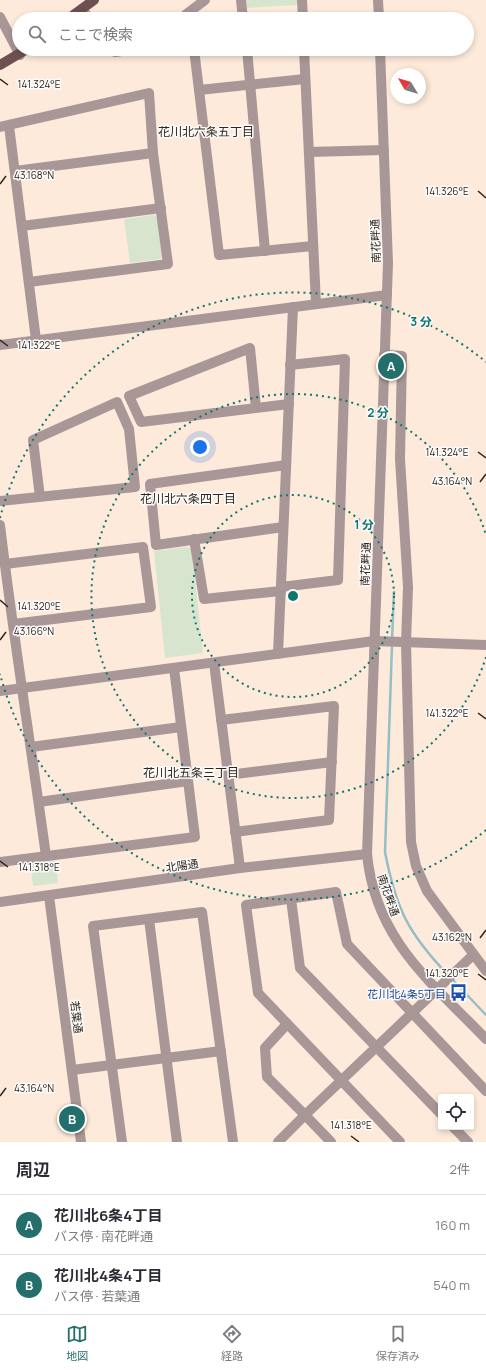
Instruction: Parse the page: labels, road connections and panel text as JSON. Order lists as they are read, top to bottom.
{
  "streets": {
    "street": ["南花畔通", "北陽通", "若葉通"]
  },
  "crossings": [
    ["南花畔通", "北陽通"],
    ["北陽通", "若葉通"]
  ],
  "districts": ["花川北六条五丁目", "花川北六条四丁目", "花川北五条三丁目"],
  "places": {
    "bus stop": ["花川北4条5丁目"]
  },
  "north": "top left",
  "page": {
    "search": "ここで検索",
    "pins": ["A", "B"],
    "heading": ["周辺", "2件"],
    "list": [
      {
        "mark": "A",
        "name": "花川北6条4丁目",
        "note": "バス停 · 南花畔通",
        "value": "160 m"
      },
      {
        "mark": "B",
        "name": "花川北4条4丁目",
        "note": "バス停 · 若葉通",
        "value": "540 m"
      }
    ],
    "nav": ["地図", "経路", "保存済み"]
  },
  "coordinates": [
    "141.324°E",
    "43.168°N",
    "141.326°E",
    "141.322°E",
    "43.164°N",
    "141.320°E",
    "43.166°N",
    "141.318°E",
    "43.162°N"
  ],
  "rings": ["3 分", "2 分", "1 分"]
}
